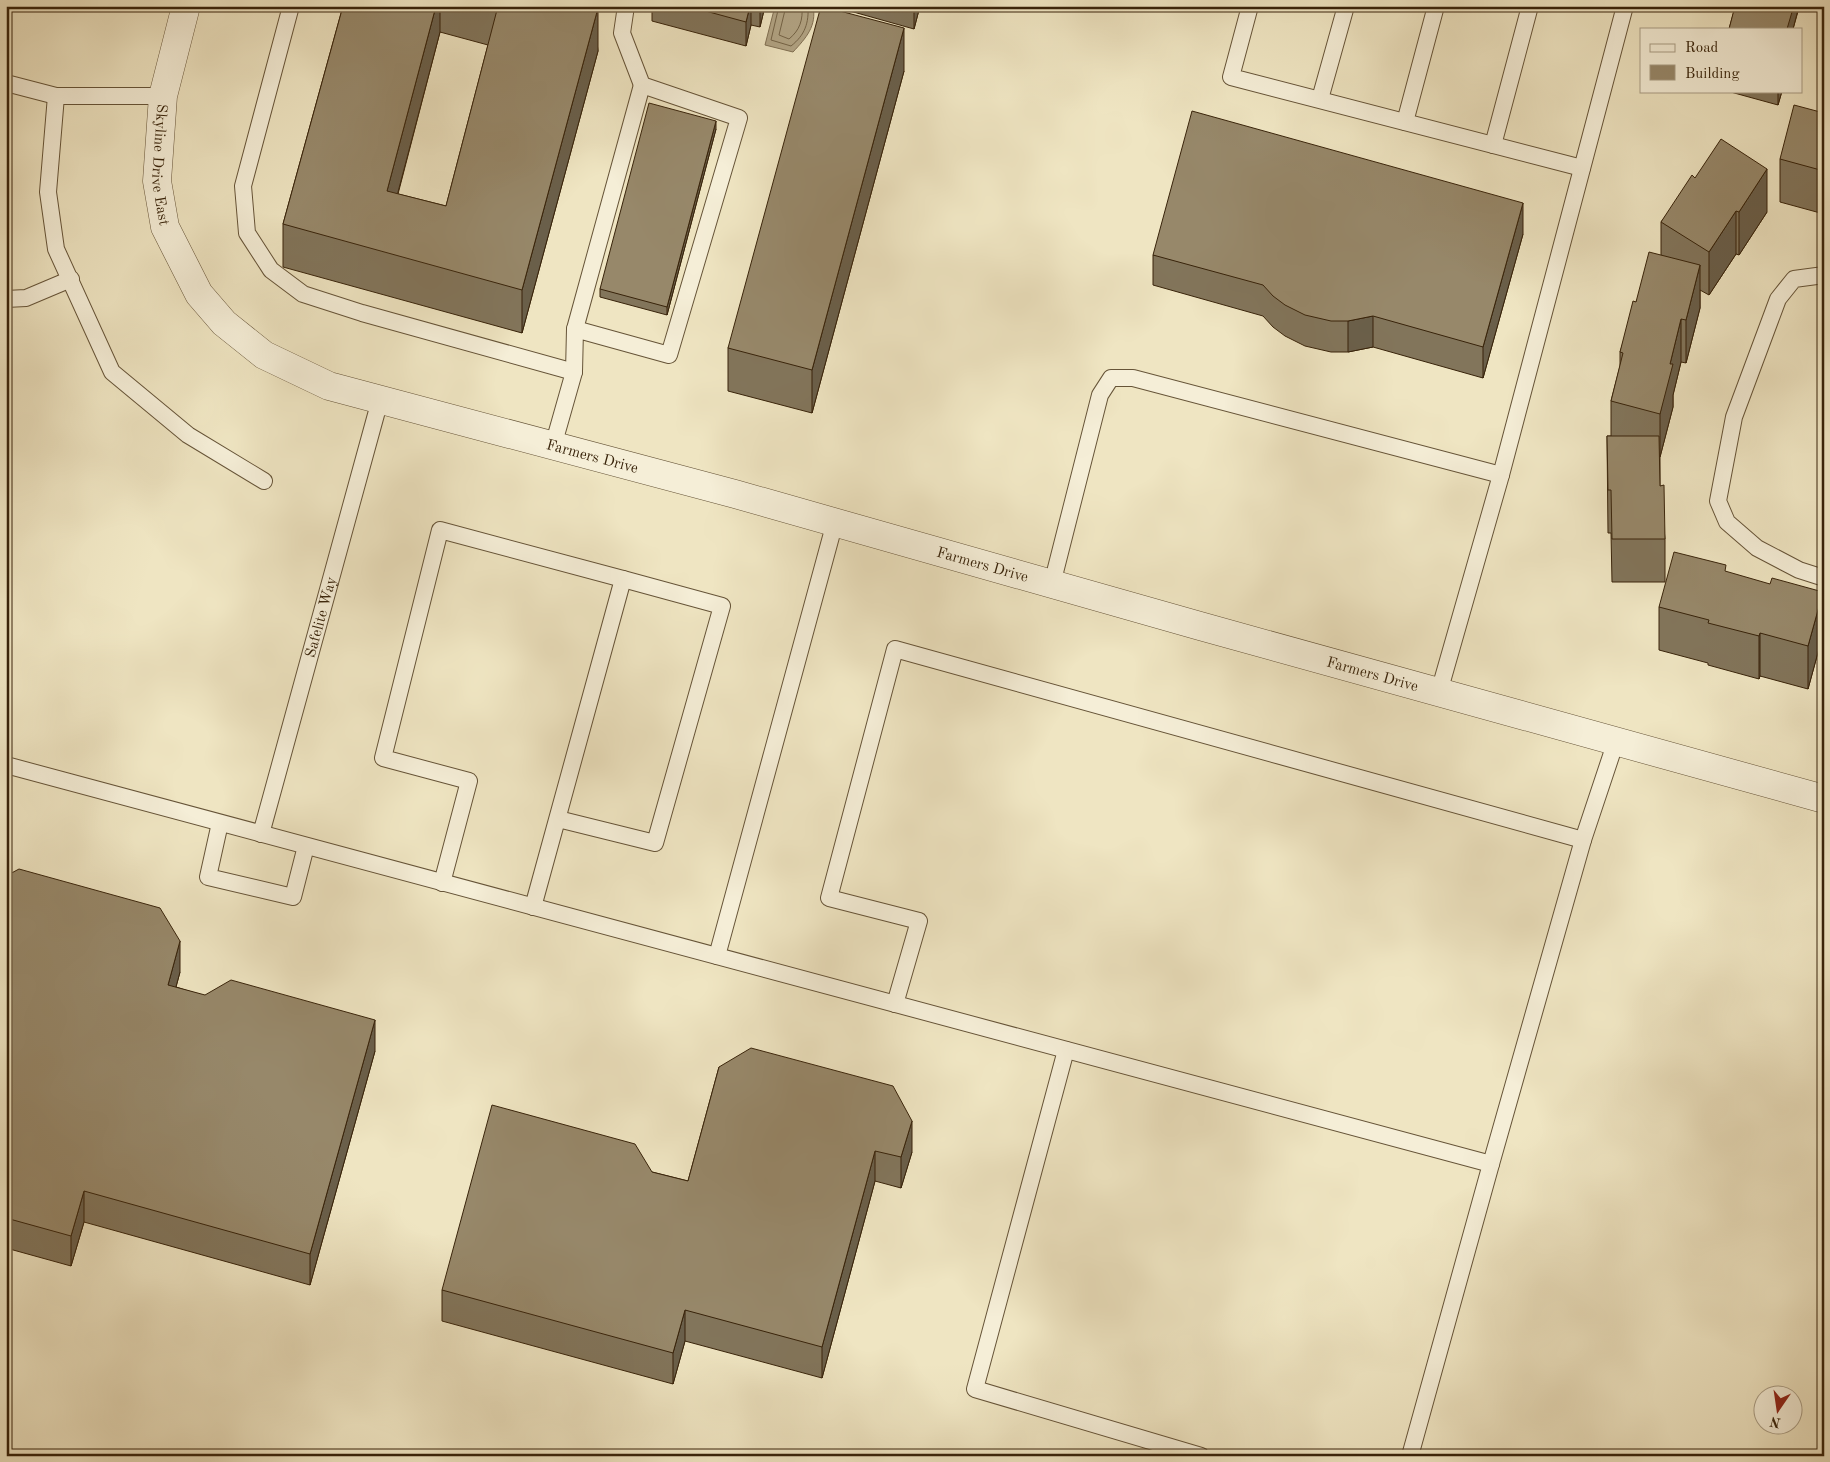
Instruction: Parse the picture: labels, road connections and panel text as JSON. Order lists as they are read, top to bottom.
{
  "streets": {
    "street": ["Skyline Drive East", "Farmers Drive"],
    "lane": ["Safelite Way"]
  },
  "crossings": [
    ["Skyline Drive East", "Farmers Drive"],
    ["Farmers Drive", "Safelite Way"]
  ],
  "legend": ["Road", "Building"],
  "north": "bottom"
}
